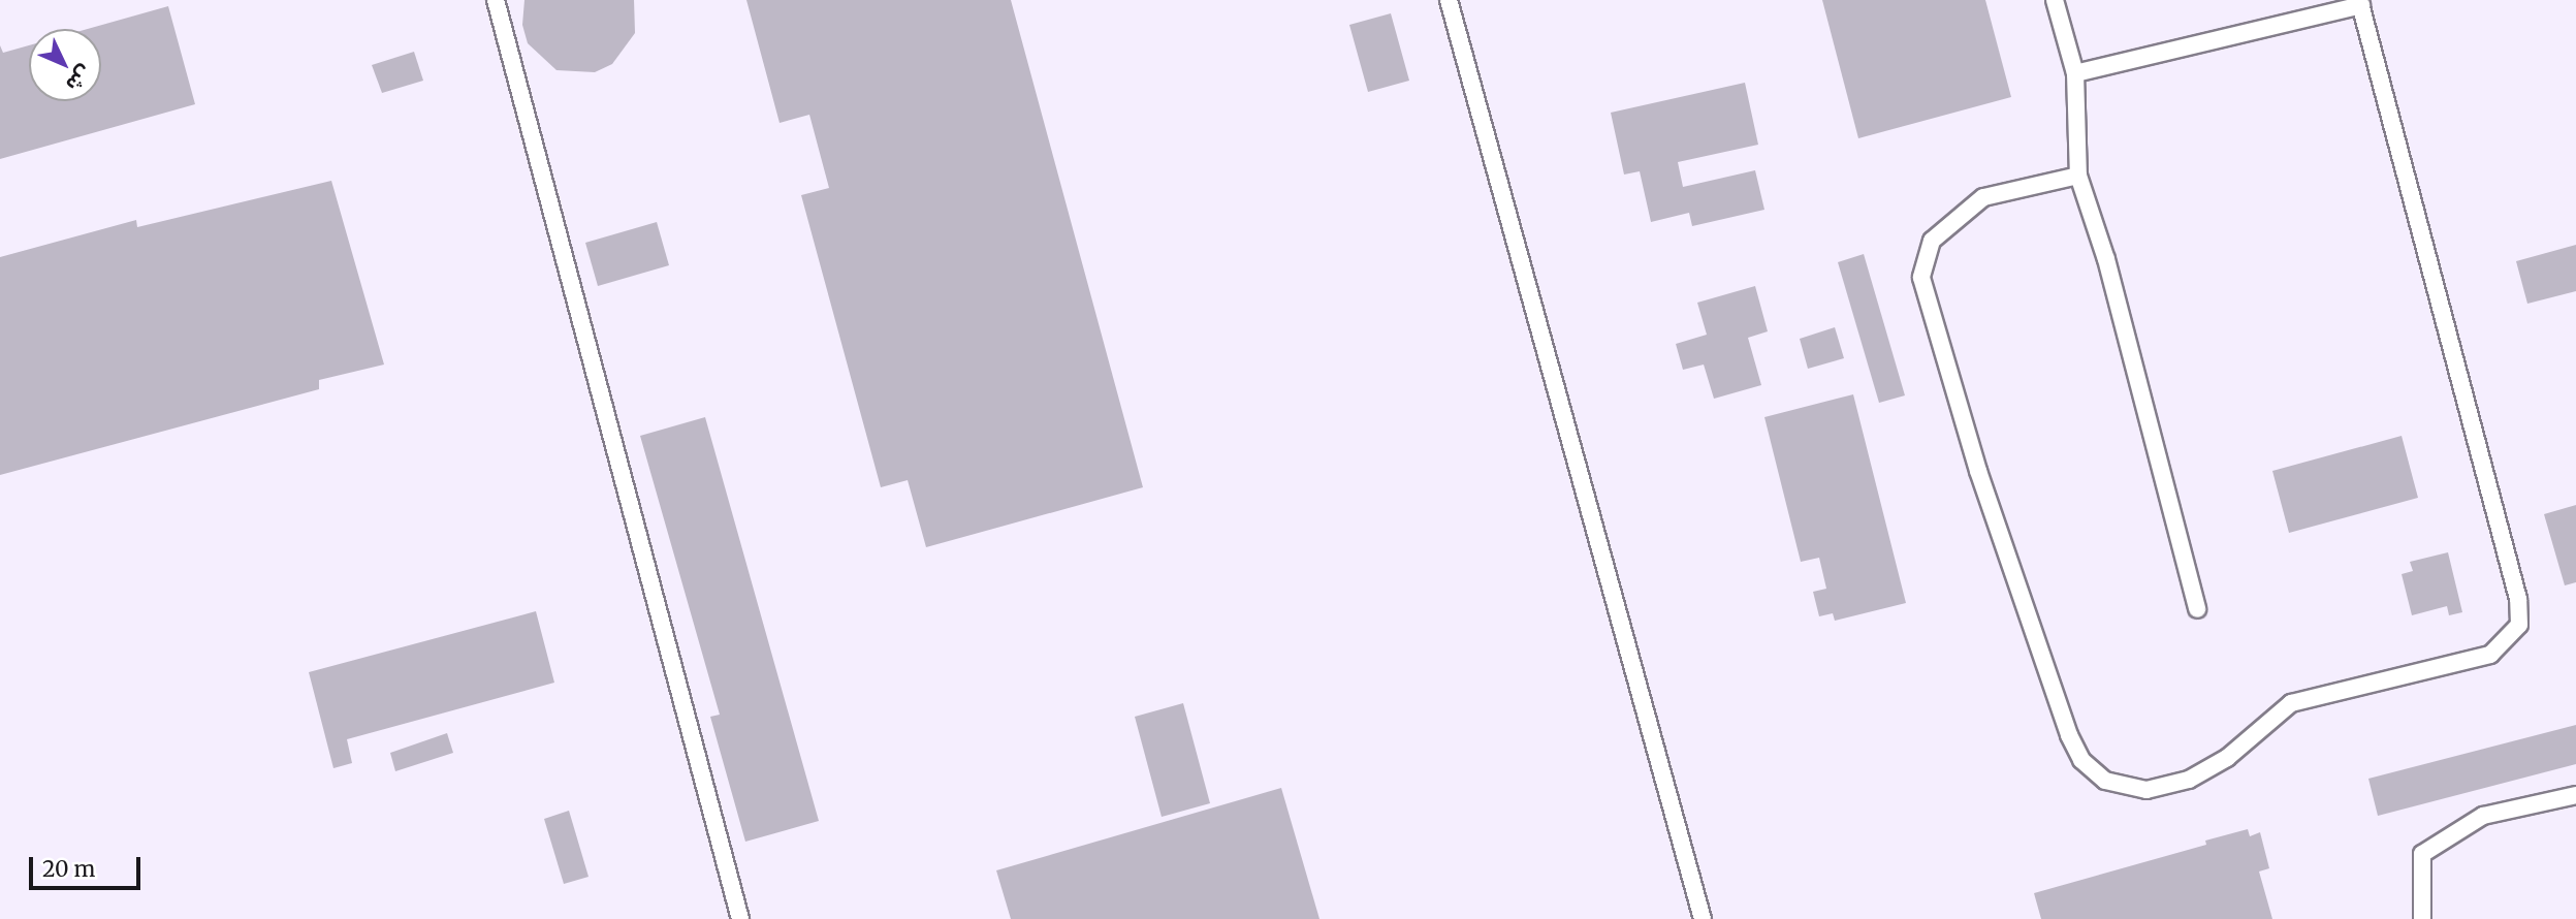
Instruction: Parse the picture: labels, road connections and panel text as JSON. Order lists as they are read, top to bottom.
{
  "scale_bar": "20 m",
  "north": "bottom right"
}
